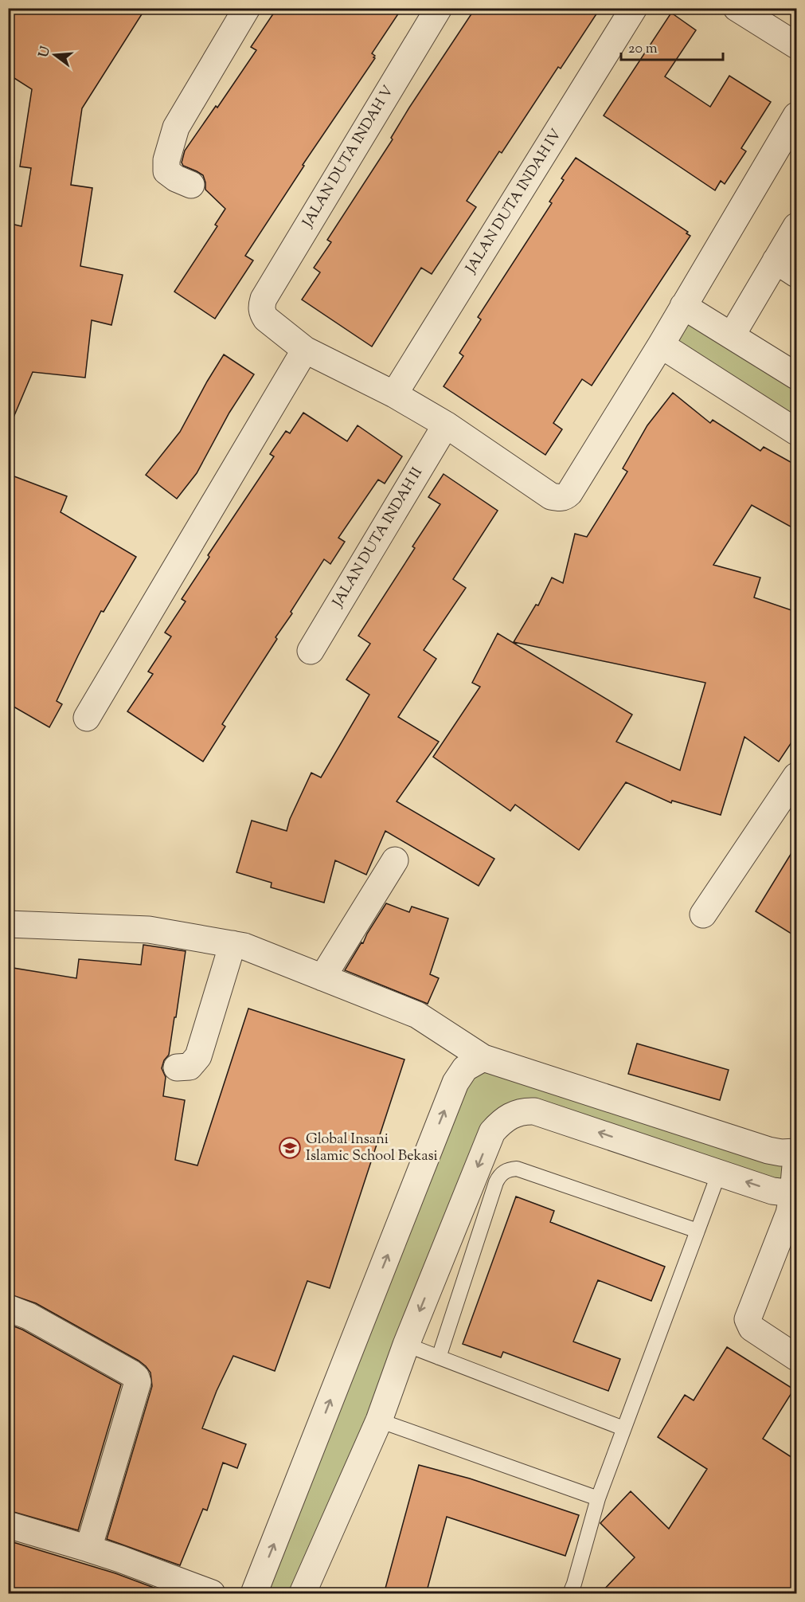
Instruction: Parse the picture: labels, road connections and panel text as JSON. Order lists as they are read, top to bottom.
{
  "streets": {
    "street": ["JALAN DUTA INDAH V", "JALAN DUTA INDAH IV", "JALAN DUTA INDAH II"]
  },
  "places": {
    "school or university": ["Global Insani Islamic School Bekasi"]
  },
  "scale_bar": "20 m",
  "north": "left"
}
